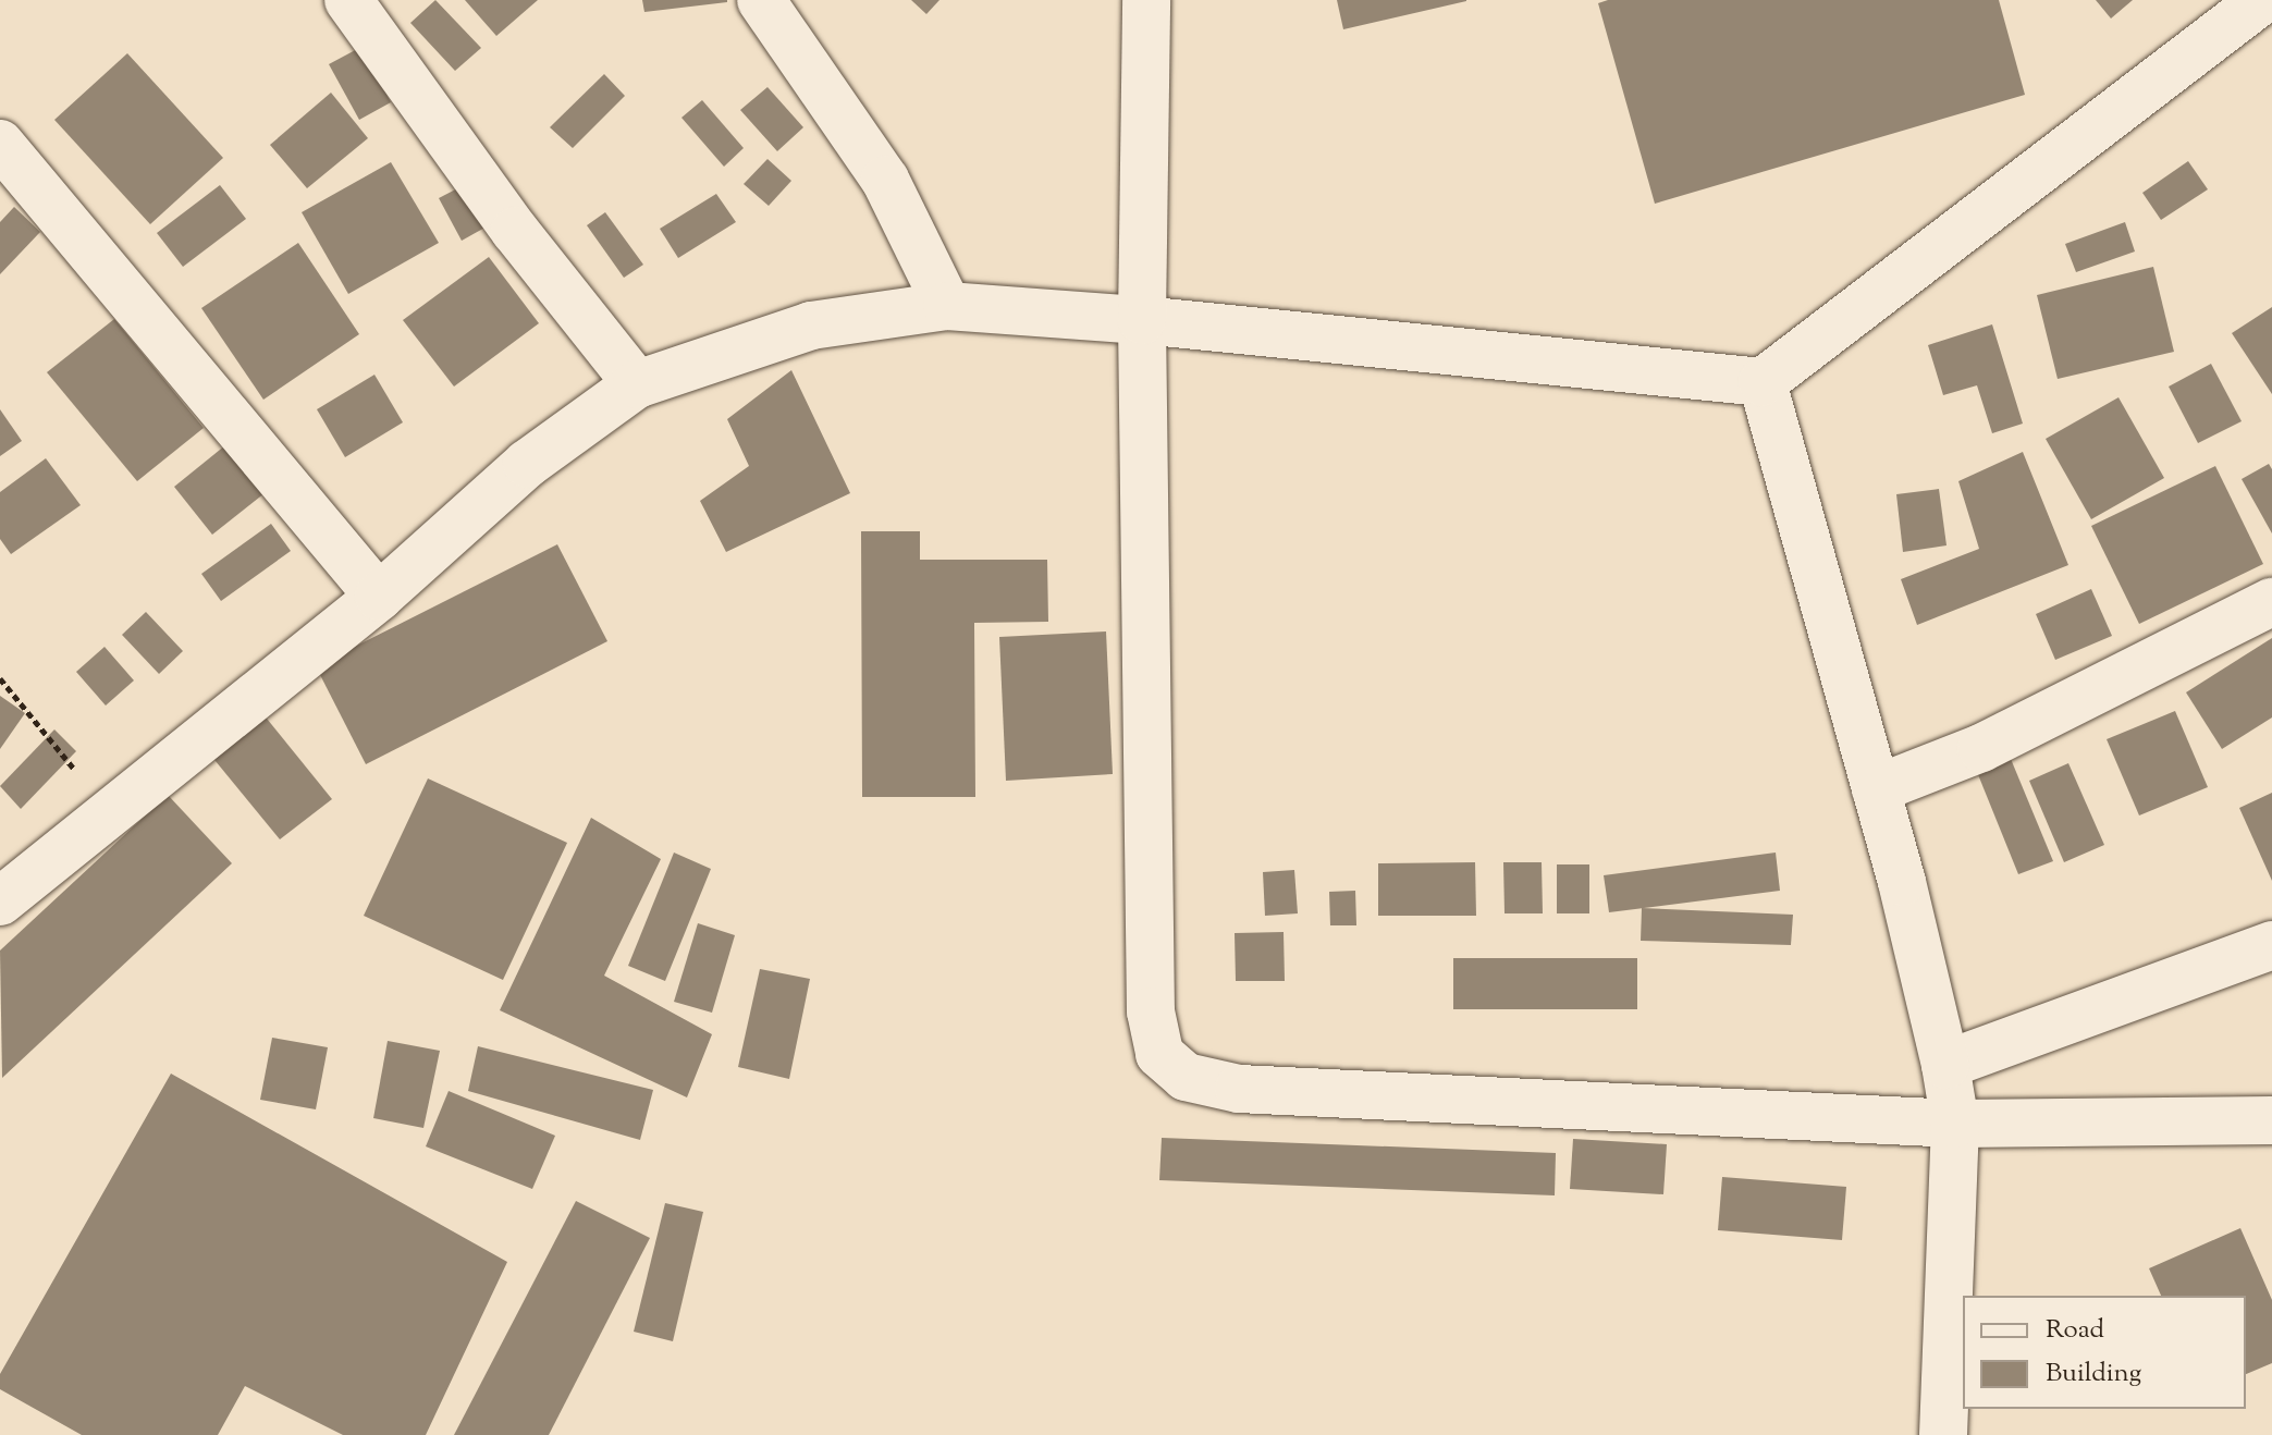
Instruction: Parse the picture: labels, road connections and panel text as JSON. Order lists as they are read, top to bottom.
{
  "legend": ["Road", "Building"]
}
